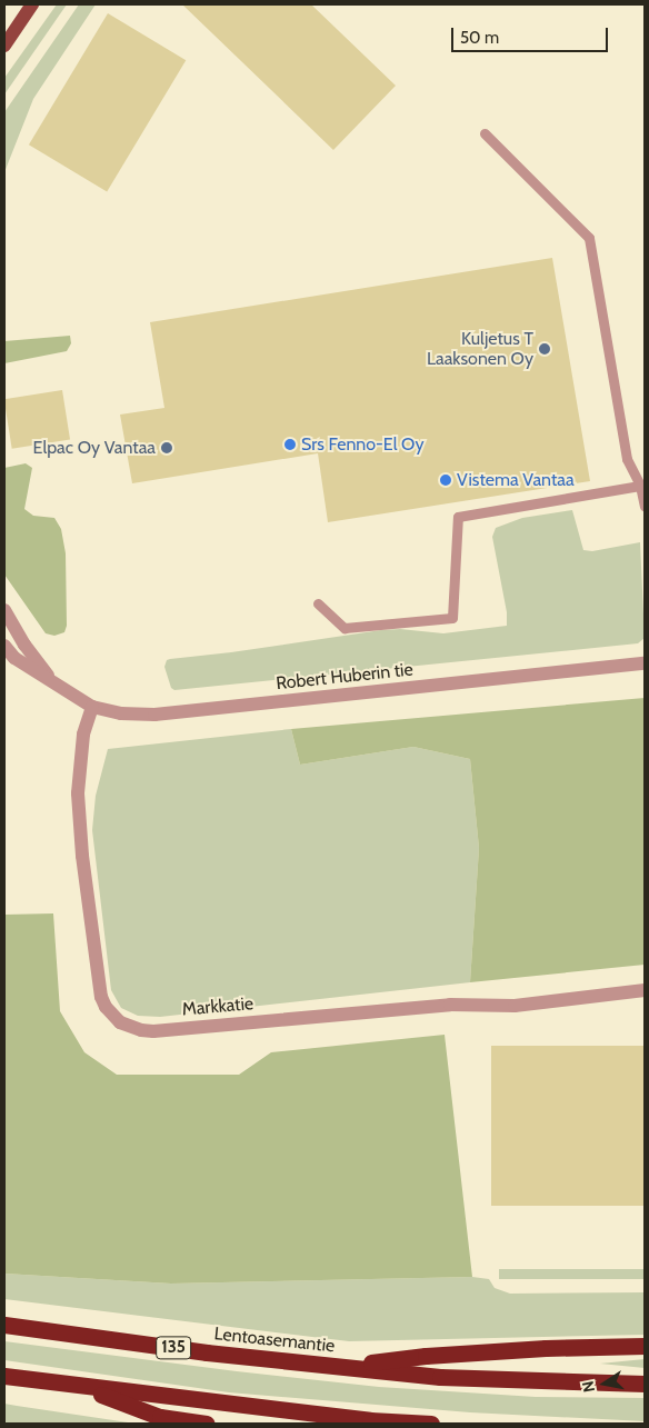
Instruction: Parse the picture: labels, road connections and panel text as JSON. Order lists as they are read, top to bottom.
{
  "streets": {
    "highway": ["Lentoasemantie", "135"],
    "street": ["Robert Huberin tie", "Markkatie"]
  },
  "crossings": [
    ["Robert Huberin tie", "Markkatie"],
    ["Lentoasemantie", "135"]
  ],
  "places": [
    "Kuljetus T Laaksonen Oy",
    "Srs Fenno-El Oy",
    "Elpac Oy Vantaa",
    "Vistema Vantaa"
  ],
  "scale_bar": "50 m",
  "north": "left"
}
